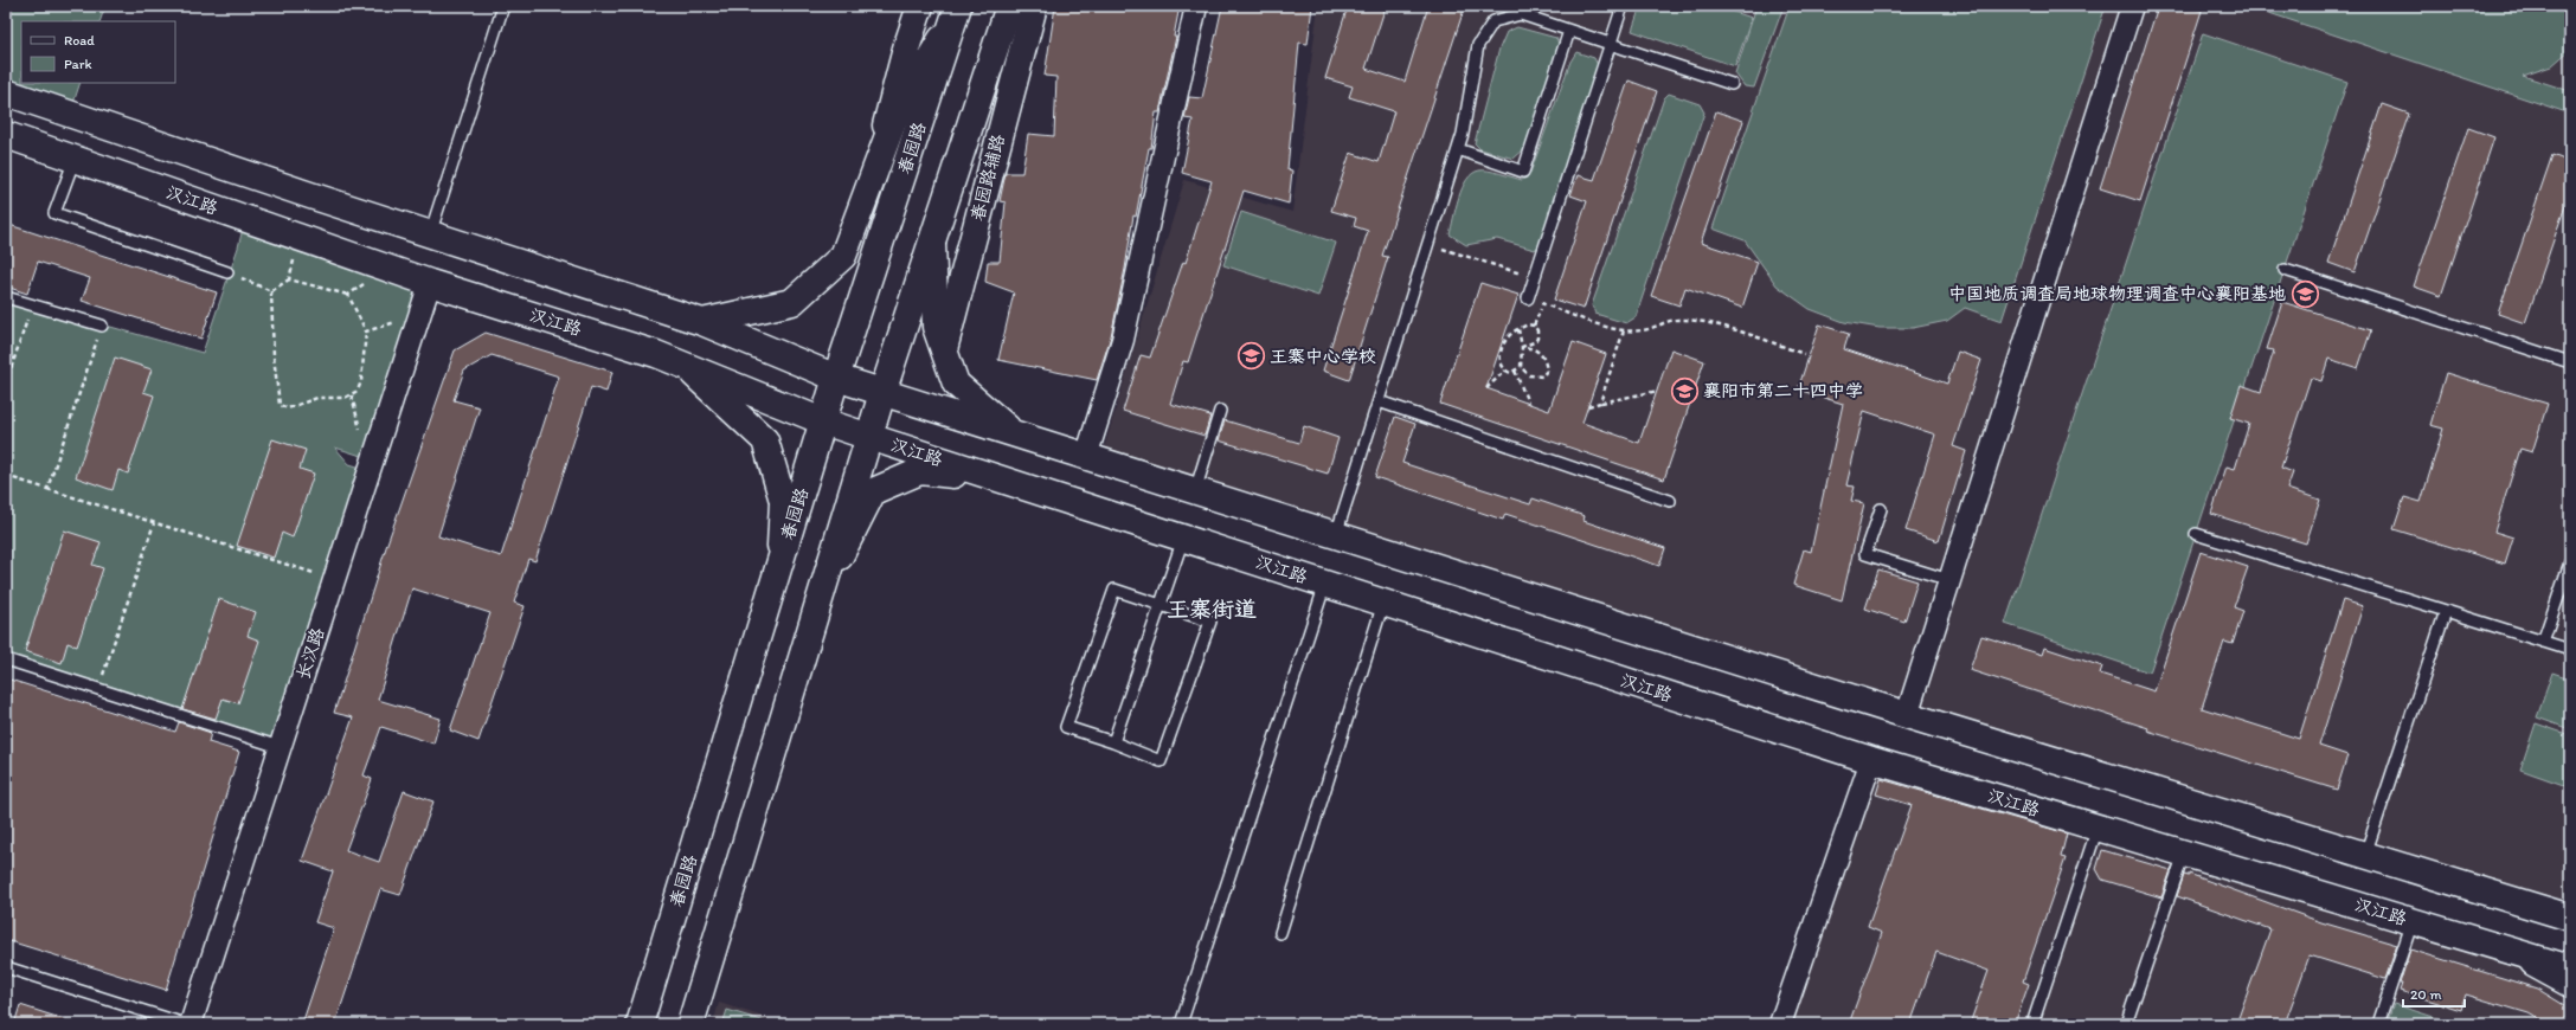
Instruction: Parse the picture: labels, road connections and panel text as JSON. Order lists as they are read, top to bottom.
{
  "streets": {
    "main road": ["春园路", "春园路辅路", "汉江路"],
    "street": ["长汉路"]
  },
  "crossings": [
    ["春园路", "汉江路"],
    ["汉江路", "长汉路"]
  ],
  "districts": ["王寨街道"],
  "places": {
    "school or university": ["中国地质调查局地球物理调查中心襄阳基地", "王寨中心学校", "襄阳市第二十四中学"]
  },
  "legend": ["Road", "Park"],
  "scale_bar": "20 m"
}
